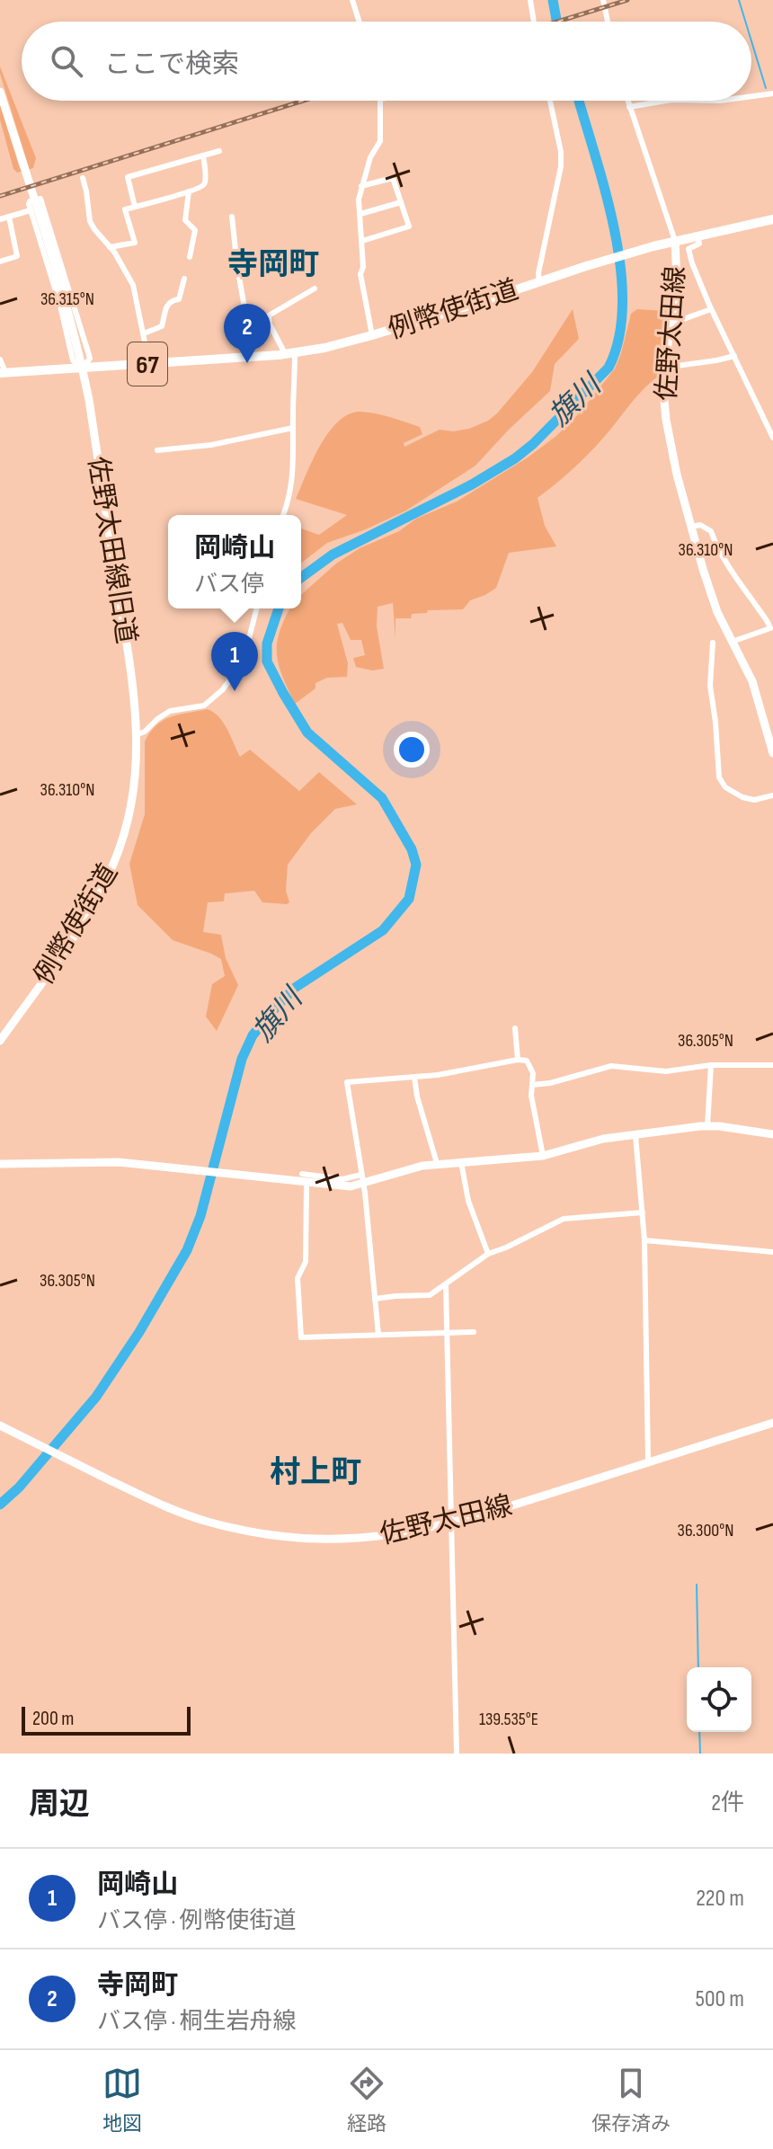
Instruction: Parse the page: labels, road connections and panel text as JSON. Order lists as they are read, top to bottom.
{
  "streets": {
    "main road": [
      "例幣使街道",
      "佐野太田線",
      "67",
      "佐野太田線旧道"
    ]
  },
  "crossings": [
    ["例幣使街道", "佐野太田線"],
    ["例幣使街道", "67"],
    ["例幣使街道", "佐野太田線旧道"],
    ["67", "佐野太田線旧道"]
  ],
  "districts": ["寺岡町", "村上町"],
  "water": ["旗川"],
  "scale_bar": "200 m",
  "page": {
    "search": "ここで検索",
    "pins": ["2", "1"],
    "popup": ["岡崎山", "バス停"],
    "scale": "200 m",
    "heading": ["周辺", "2件"],
    "list": [
      {
        "mark": "1",
        "name": "岡崎山",
        "note": "バス停 · 例幣使街道",
        "value": "220 m"
      },
      {
        "mark": "2",
        "name": "寺岡町",
        "note": "バス停 · 桐生岩舟線",
        "value": "500 m"
      }
    ],
    "nav": ["地図", "経路", "保存済み"]
  },
  "coordinates": [
    "36.315°N",
    "36.310°N",
    "36.305°N",
    "36.300°N",
    "139.535°E"
  ]
}
